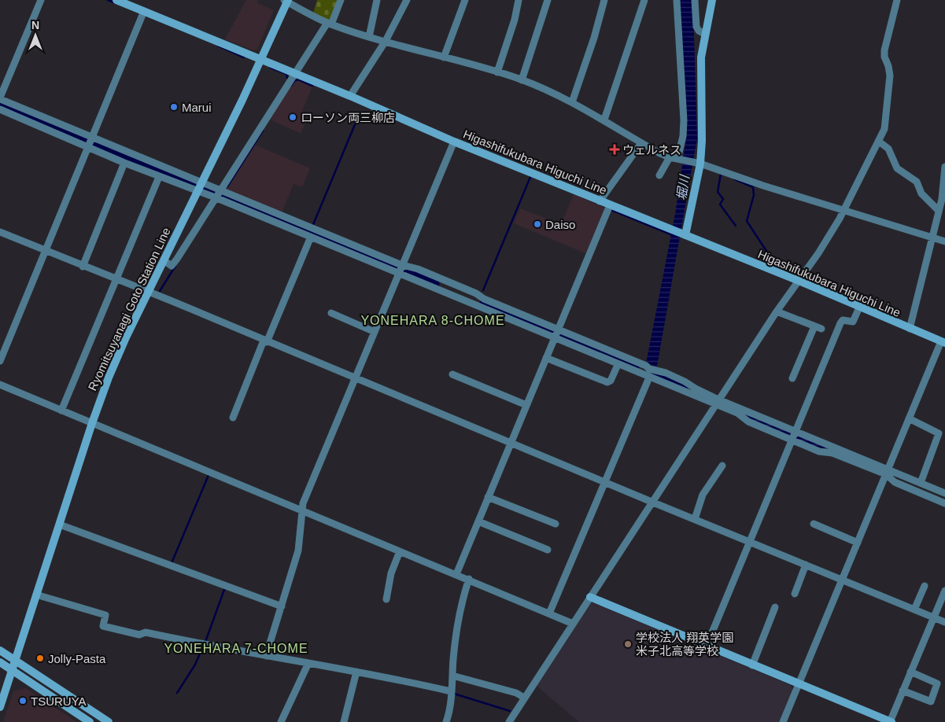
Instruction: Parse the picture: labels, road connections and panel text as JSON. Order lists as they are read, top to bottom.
{
  "streets": {
    "main road": ["Higashifukubara Higuchi Line", "Ryomitsuyanagi Goto Station Line"]
  },
  "crossings": [
    ["Higashifukubara Higuchi Line", "Ryomitsuyanagi Goto Station Line"]
  ],
  "districts": ["YONEHARA 8-CHOME", "YONEHARA 7-CHOME"],
  "water": ["堀川"],
  "places": {
    "other": [
      "Marui",
      "ローソン両三柳店",
      "Daiso",
      "学校法人 翔英学園 米子北高等学校",
      "Jolly-Pasta",
      "TSURUYA"
    ],
    "health": ["ウェルネス"]
  },
  "north": "top"
}
